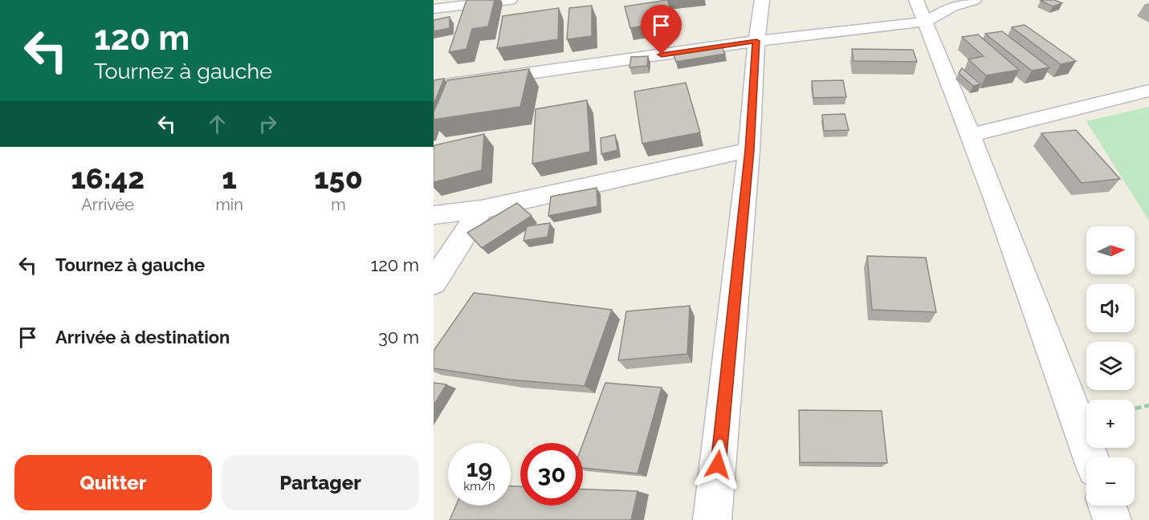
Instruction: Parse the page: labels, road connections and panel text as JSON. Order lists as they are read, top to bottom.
{
  "north": "right",
  "page": {
    "turn": ["120 m", "Tournez à gauche"],
    "eta": [
      "16:42",
      "Arrivée",
      "1",
      "min",
      "150",
      "m"
    ],
    "map_buttons": ["+", "−"],
    "list": [
      {
        "name": "Tournez à gauche",
        "value": "120 m"
      },
      {
        "name": "Arrivée à destination",
        "value": "30 m"
      }
    ],
    "speed": "19 km/h",
    "limit": "30",
    "buttons": ["Quitter", "Partager"]
  }
}
